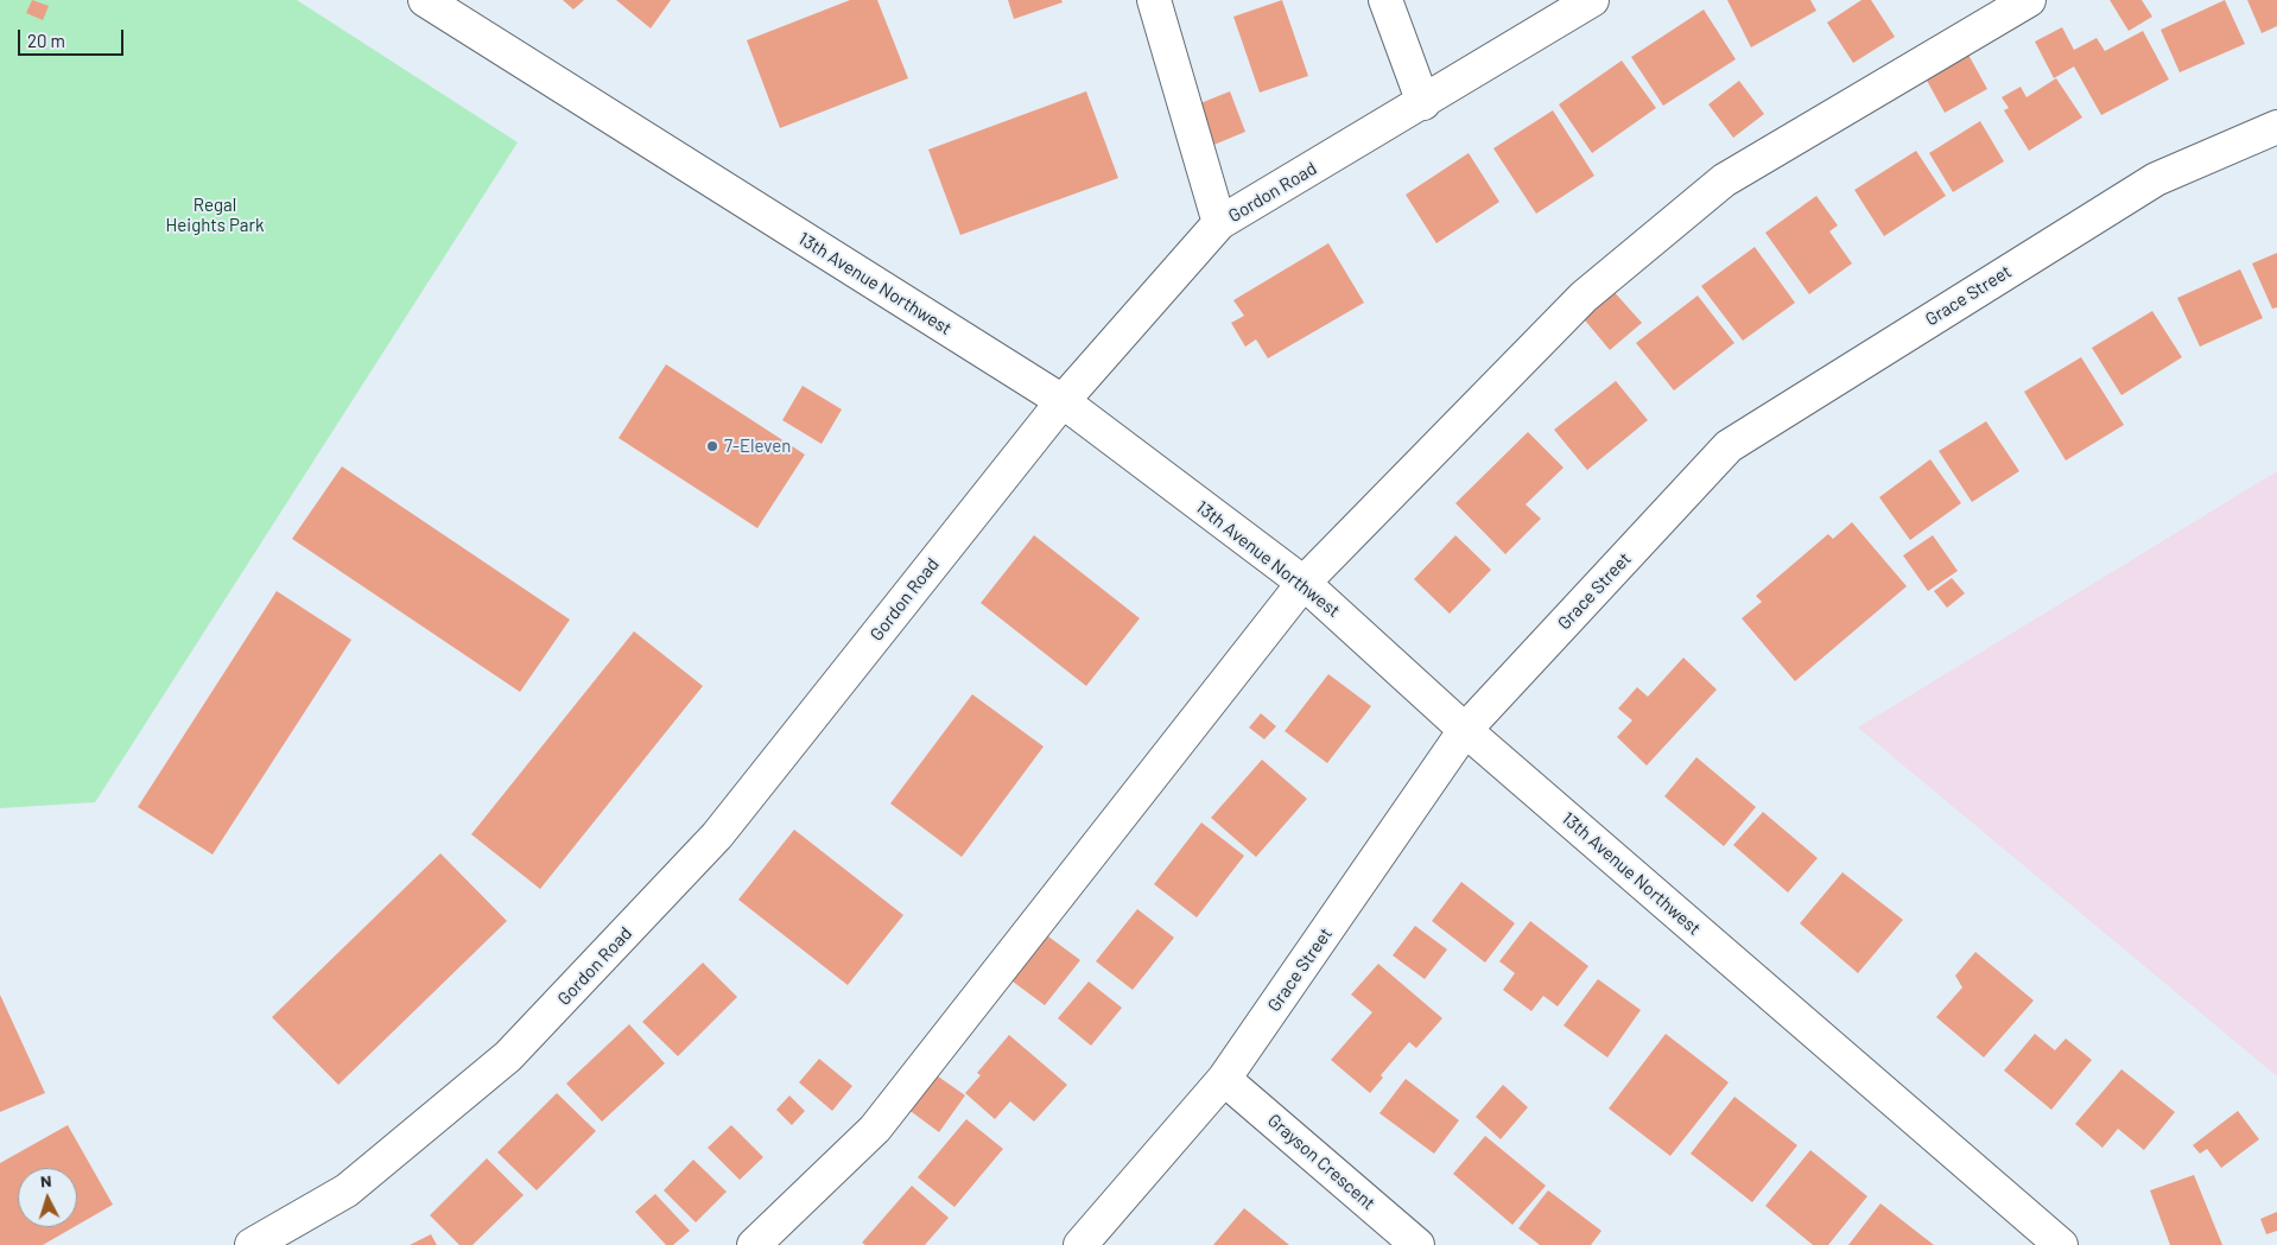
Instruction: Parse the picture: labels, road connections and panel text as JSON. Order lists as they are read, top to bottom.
{
  "streets": {
    "street": [
      "Gordon Road",
      "13th Avenue Northwest",
      "Grace Street",
      "Grayson Crescent"
    ]
  },
  "crossings": [
    ["Gordon Road", "13th Avenue Northwest"],
    ["13th Avenue Northwest", "Grace Street"],
    ["Grace Street", "Grayson Crescent"]
  ],
  "parks": ["Regal Heights Park"],
  "places": ["7-Eleven"],
  "scale_bar": "20 m",
  "north": "top"
}
